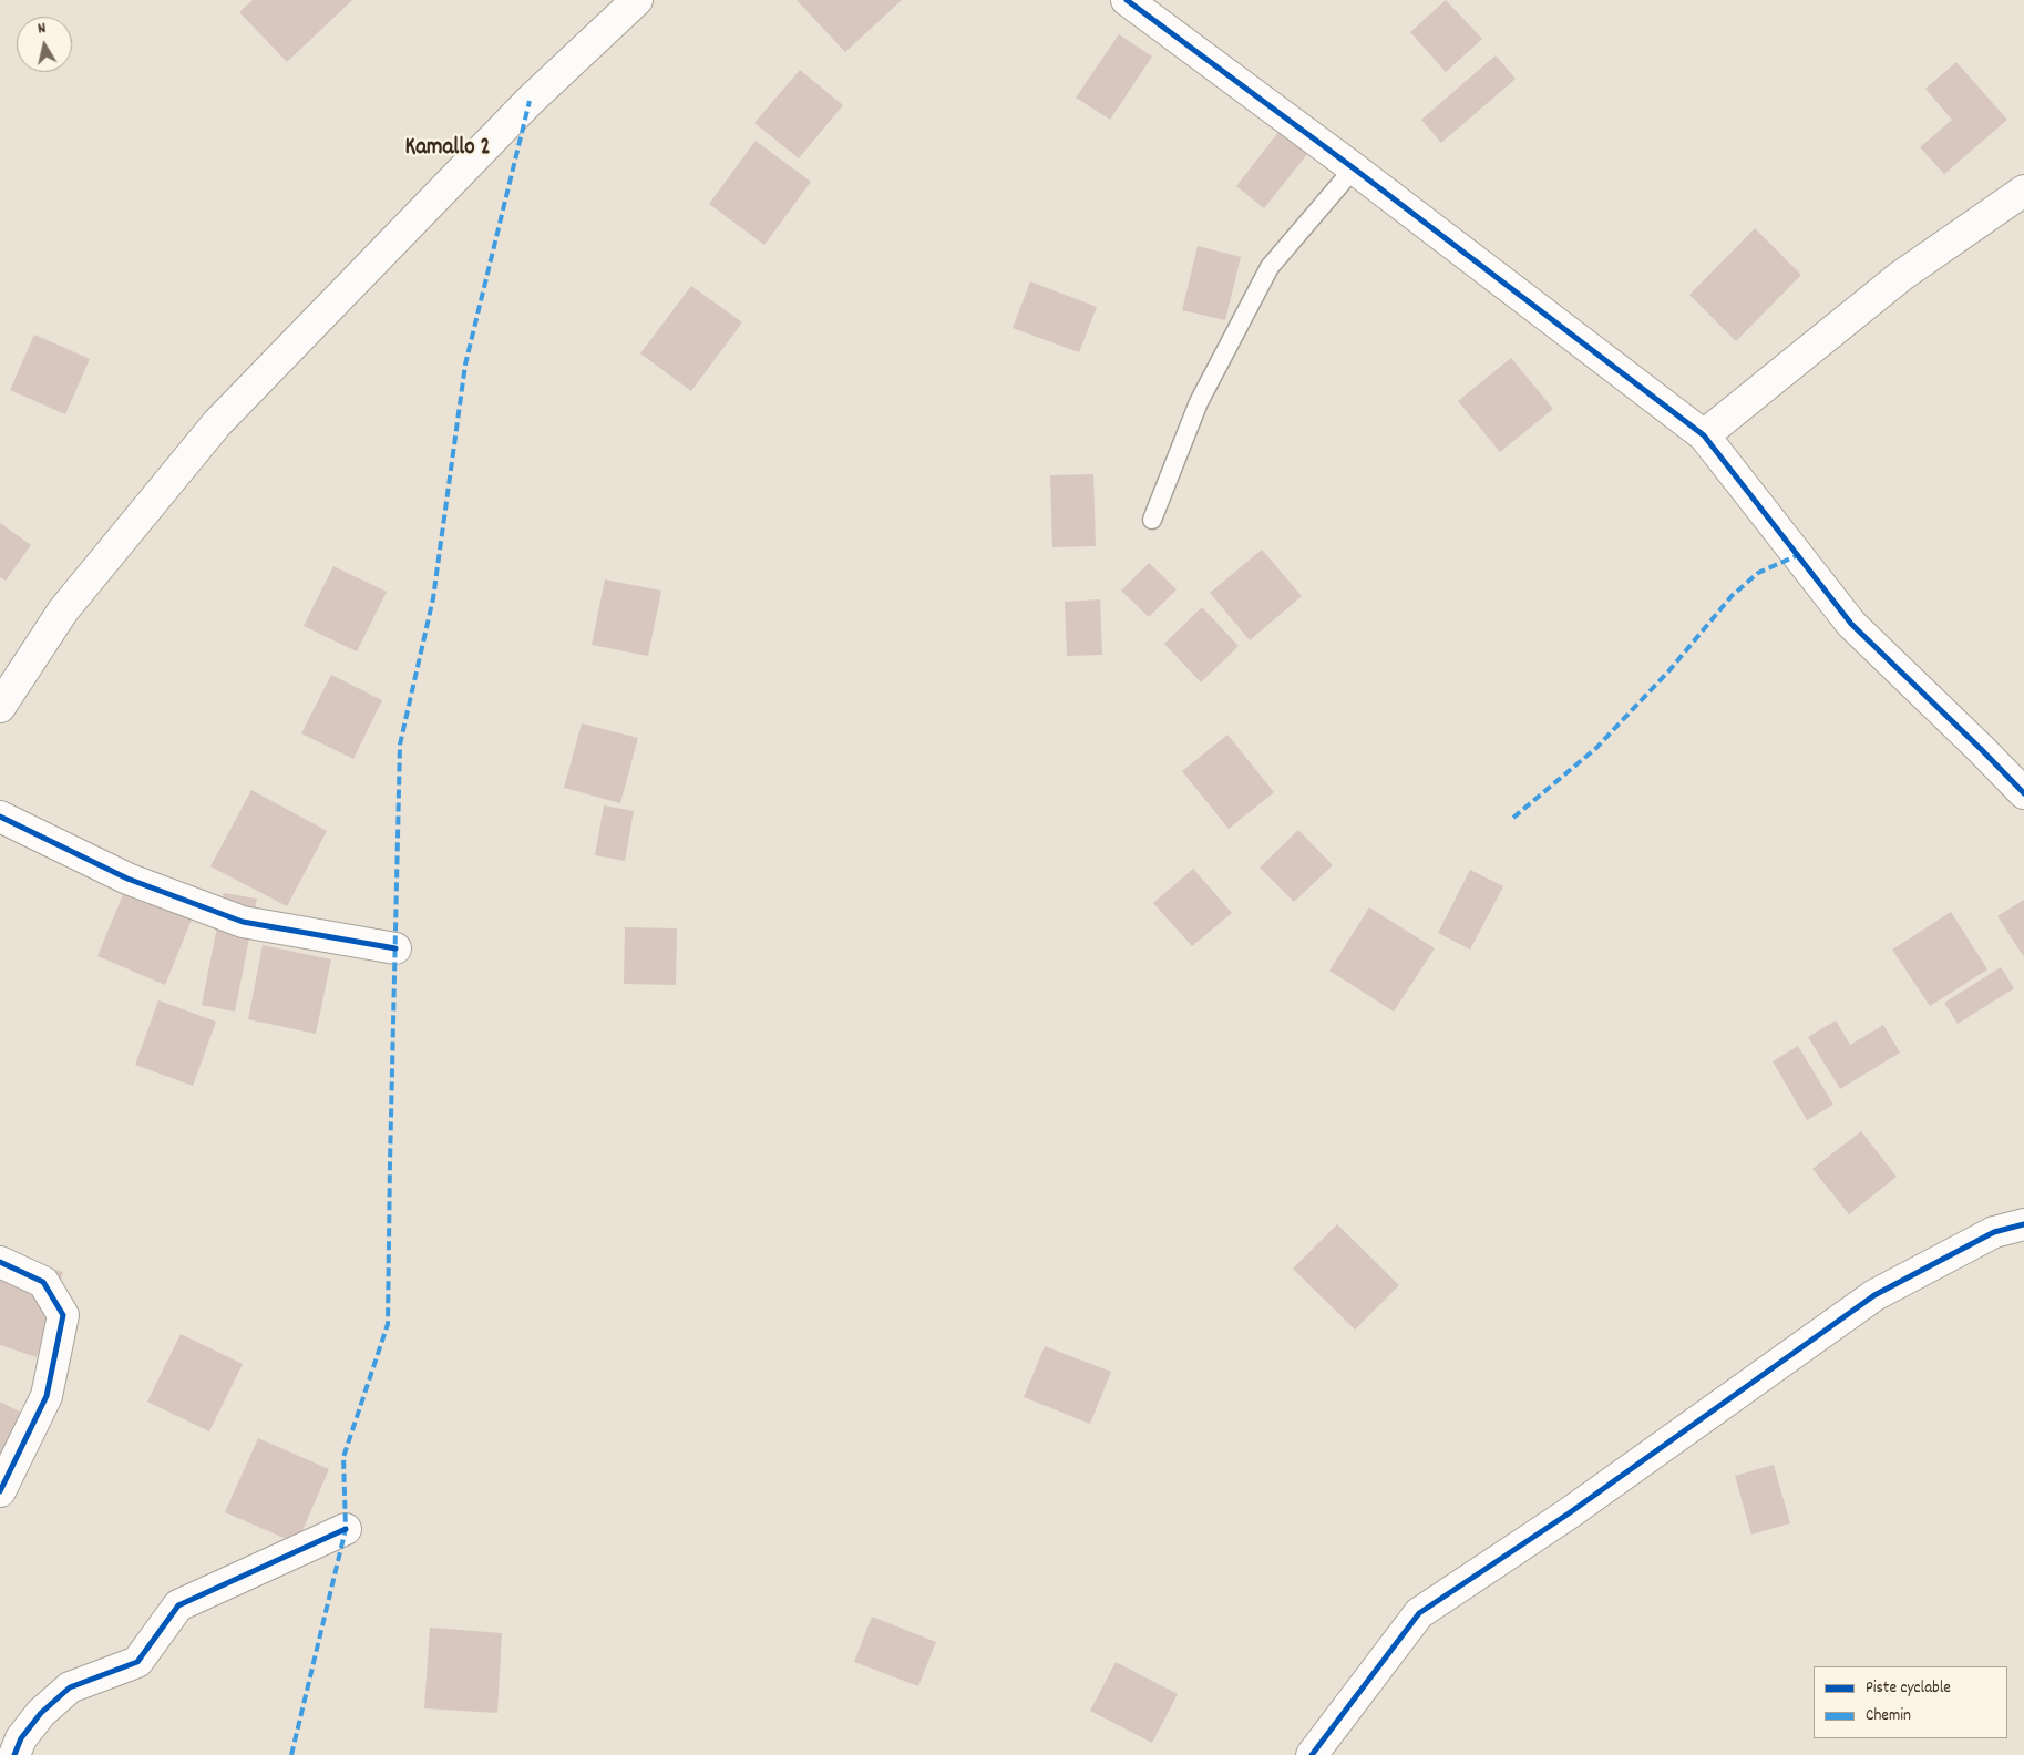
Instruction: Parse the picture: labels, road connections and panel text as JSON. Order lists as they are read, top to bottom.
{
  "districts": ["Kamallo 2"],
  "legend": ["Piste cyclable", "Chemin"],
  "north": "top"
}
